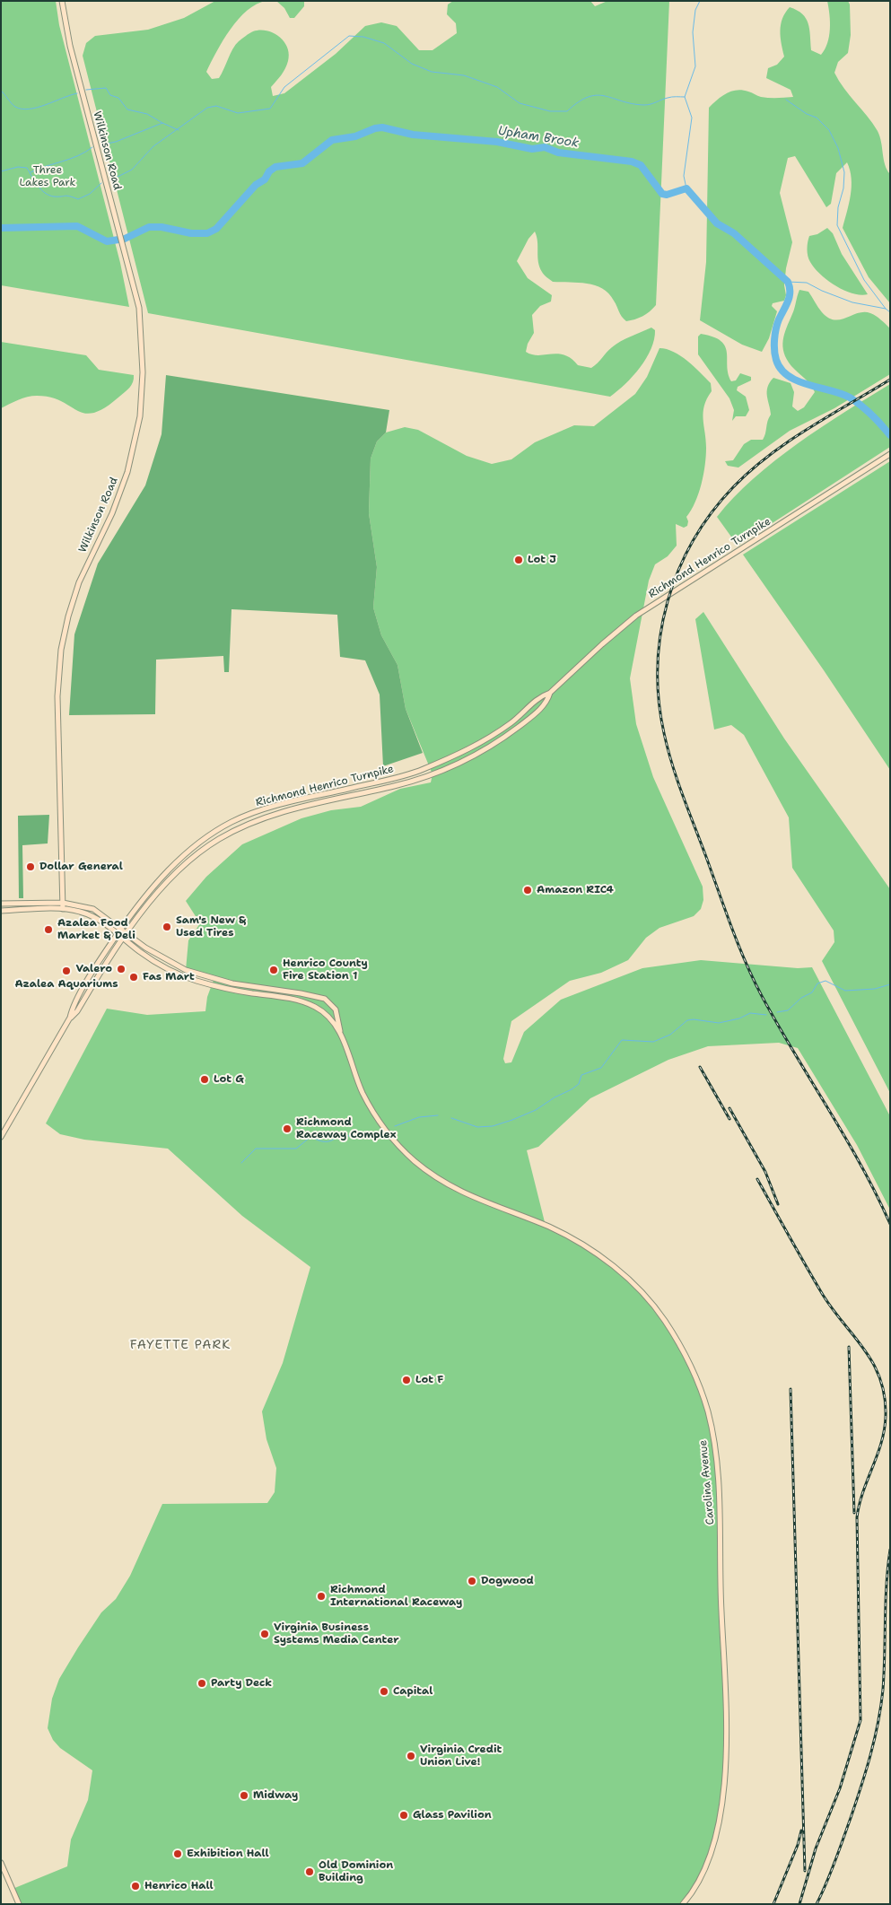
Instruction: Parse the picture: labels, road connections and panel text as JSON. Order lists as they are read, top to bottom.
{
  "streets": {
    "main road": ["Wilkinson Road", "Richmond Henrico Turnpike", "Carolina Avenue"]
  },
  "districts": ["FAYETTE PARK"],
  "water": ["Upham Brook"],
  "parks": ["Three Lakes Park"],
  "places": [
    "Lot J",
    "Dollar General",
    "Amazon RIC4",
    "Sam's New & Used Tires",
    "Azalea Food Market & Deli",
    "Valero",
    "Henrico County Fire Station 1",
    "Azalea Aquariums",
    "Fas Mart",
    "Lot G",
    "Richmond Raceway Complex",
    "Lot F",
    "Dogwood",
    "Richmond International Raceway",
    "Virginia Business Systems Media Center",
    "Party Deck",
    "Capital",
    "Virginia Credit Union Live!",
    "Midway",
    "Glass Pavilion",
    "Exhibition Hall",
    "Old Dominion Building",
    "Henrico Hall"
  ]
}
